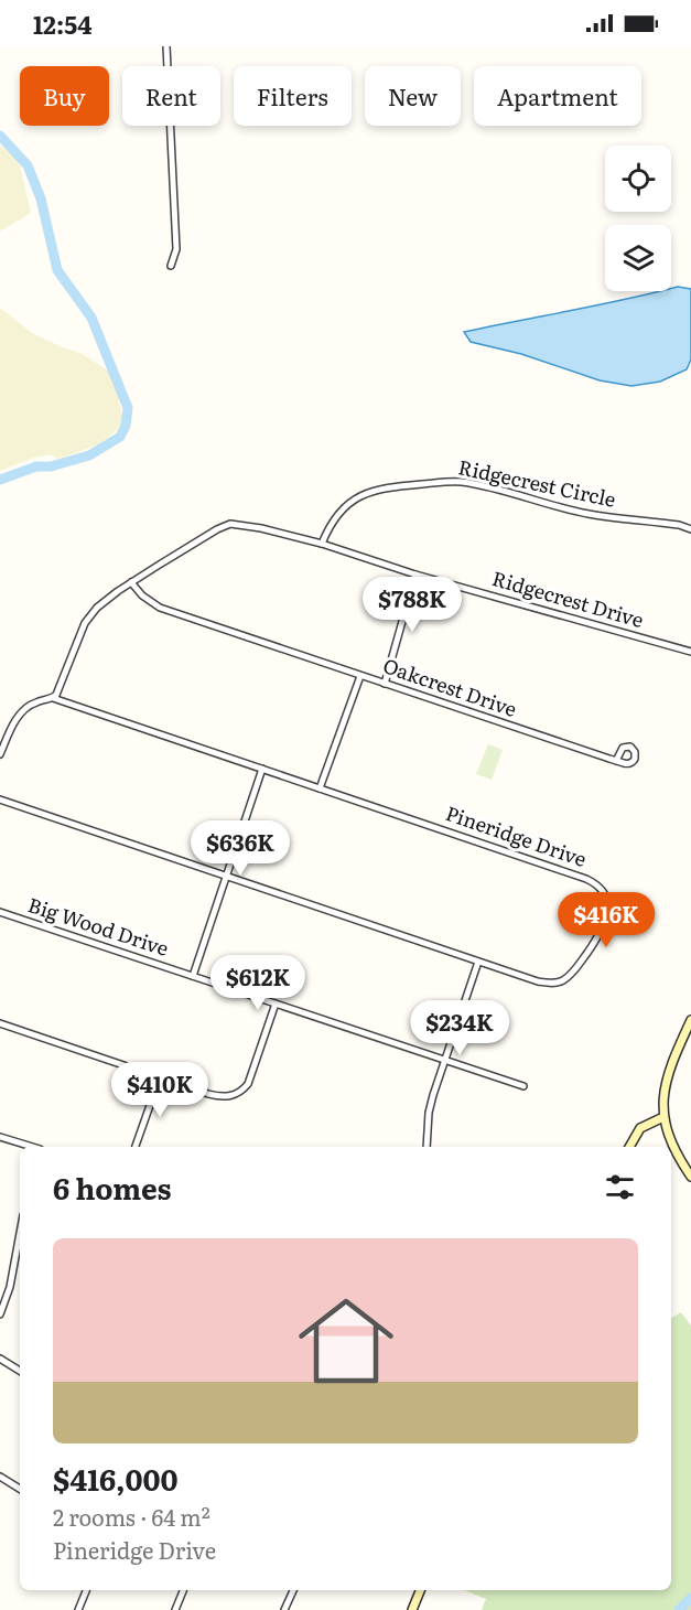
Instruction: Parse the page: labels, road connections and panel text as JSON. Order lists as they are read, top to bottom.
{
  "streets": {
    "street": [
      "Ridgecrest Circle",
      "Ridgecrest Drive",
      "Oakcrest Drive",
      "Pineridge Drive",
      "Big Wood Drive"
    ]
  },
  "crossings": [
    ["Ridgecrest Circle", "Ridgecrest Drive"],
    ["Ridgecrest Drive", "Oakcrest Drive"],
    ["Ridgecrest Drive", "Pineridge Drive"]
  ],
  "page": {
    "status": "12:54",
    "chip": [
      "Buy",
      "Rent",
      "Filters",
      "New",
      "Apartment"
    ],
    "price": [
      "$788K",
      "$636K",
      "$416K",
      "$612K",
      "$234K",
      "$410K"
    ],
    "heading": "6 homes",
    "list": [
      {
        "name": "$416,000",
        "note": "2 rooms · 64 m² · Pineridge Drive"
      }
    ]
  }
}
